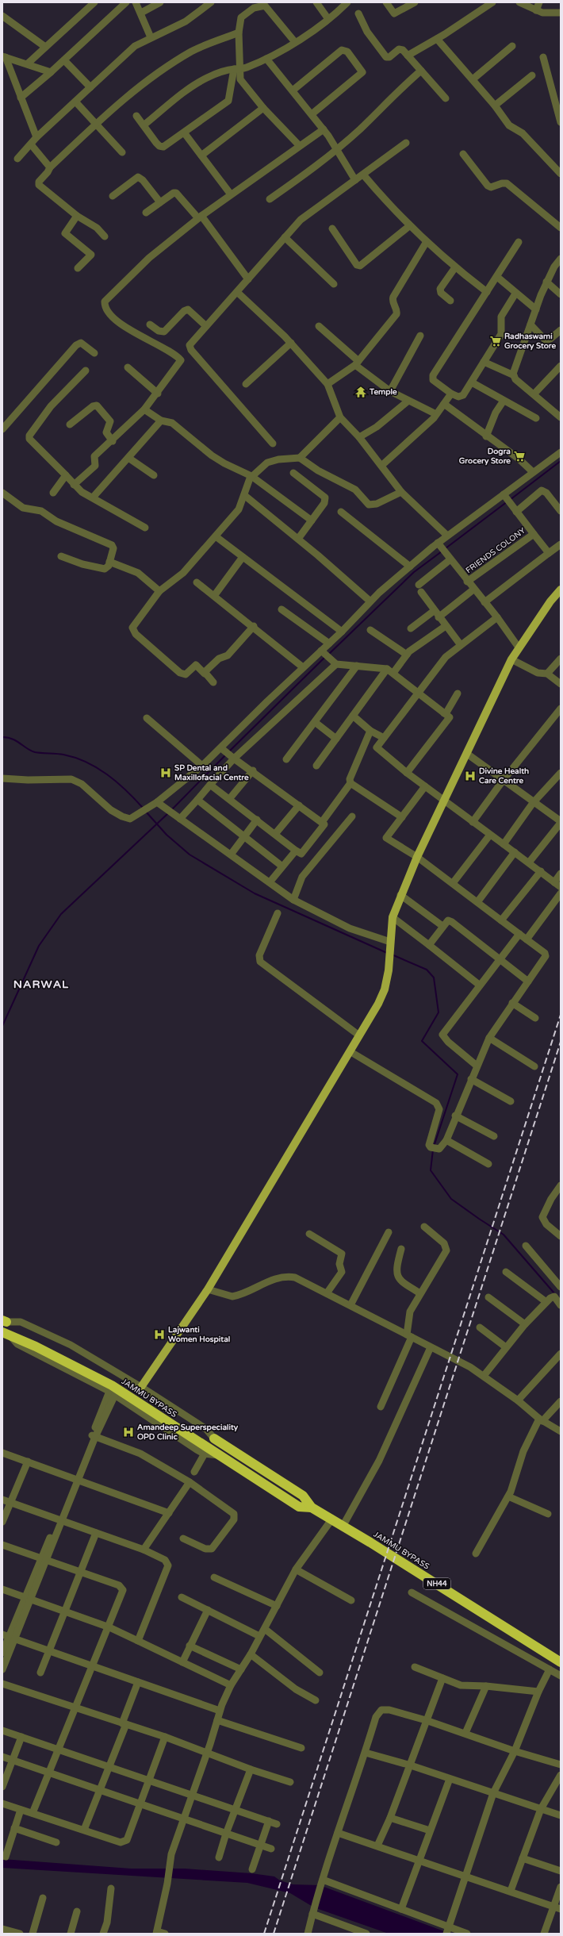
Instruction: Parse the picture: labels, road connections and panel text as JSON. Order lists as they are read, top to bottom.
{
  "streets": {
    "highway": ["JAMMU BYPASS", "NH44"],
    "street": ["FRIENDS COLONY"]
  },
  "districts": ["NARWAL"],
  "places": {
    "supermarket": ["Radhaswami Grocery Store", "Dogra Grocery Store"],
    "temple": ["Temple"],
    "hospital": [
      "SP Dental and Maxillofacial Centre",
      "Divine Health Care Centre",
      "Lajwanti Women Hospital",
      "Amandeep Superspeciality OPD Clinic"
    ]
  }
}
